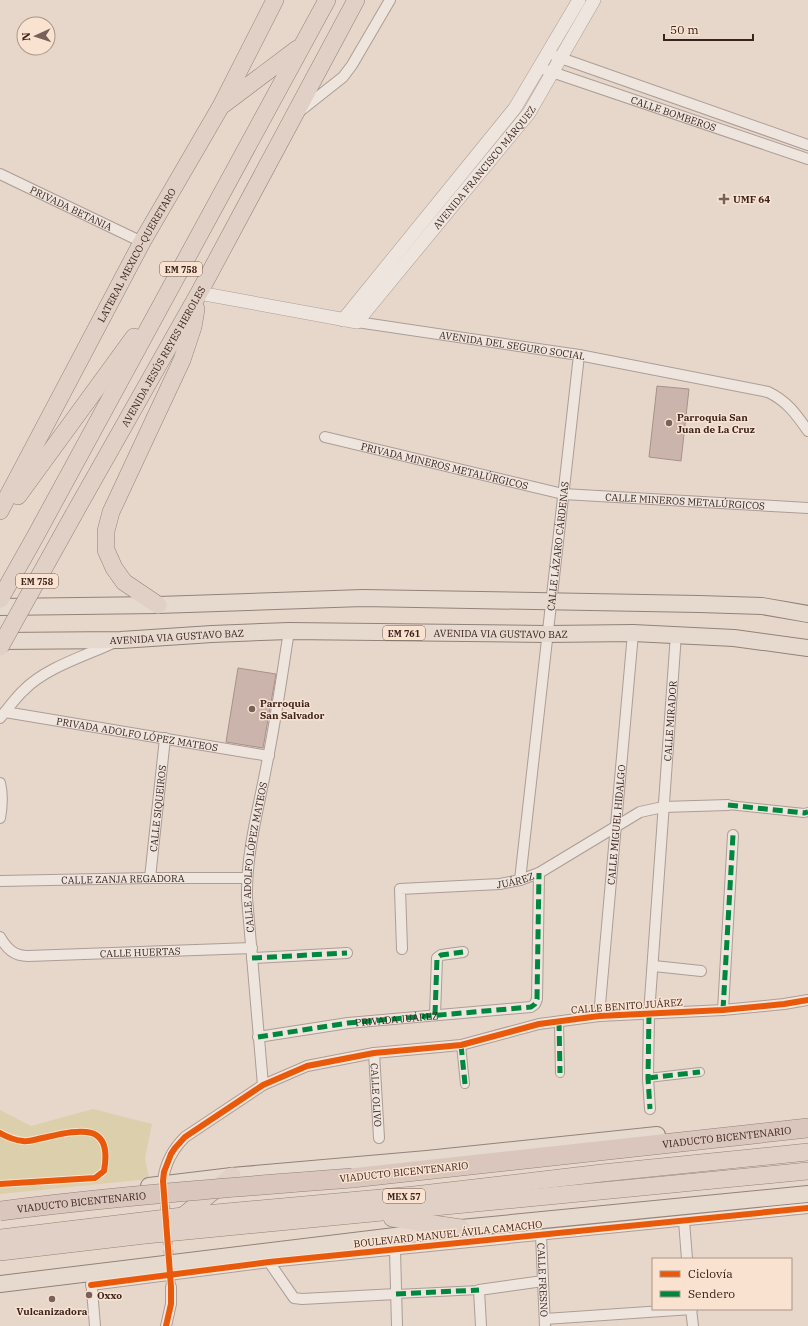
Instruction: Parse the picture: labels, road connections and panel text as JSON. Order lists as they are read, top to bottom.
{
  "streets": {
    "highway": [
      "LATERAL MEXICO-QUERETARO",
      "EM 758",
      "AVENIDA JESÚS REYES HEROLES",
      "VIADUCTO BICENTENARIO",
      "MEX 57"
    ],
    "main road": ["EM 761", "AVENIDA VIA GUSTAVO BAZ", "BOULEVARD MANUEL ÁVILA CAMACHO"],
    "street": [
      "CALLE BOMBEROS",
      "AVENIDA FRANCISCO MÁRQUEZ",
      "PRIVADA BETANIA",
      "AVENIDA DEL SEGURO SOCIAL",
      "PRIVADA MINEROS METALÚRGICOS",
      "CALLE MINEROS METALÚRGICOS",
      "CALLE LÁZARO CÁRDENAS",
      "CALLE MIRADOR",
      "PRIVADA ADOLFO LÓPEZ MATEOS",
      "CALLE SIQUEIROS",
      "CALLE MIGUEL HIDALGO",
      "CALLE ADOLFO LÓPEZ MATEOS",
      "CALLE ZANJA REGADORA",
      "JUÁREZ",
      "CALLE HUERTAS",
      "CALLE BENITO JUÁREZ",
      "PRIVADA JUÁREZ",
      "CALLE OLIVO",
      "CALLE FRESNO"
    ]
  },
  "crossings": [
    ["CALLE BOMBEROS", "AVENIDA FRANCISCO MÁRQUEZ"],
    ["AVENIDA FRANCISCO MÁRQUEZ", "AVENIDA DEL SEGURO SOCIAL"],
    ["PRIVADA BETANIA", "LATERAL MEXICO-QUERETARO"],
    ["AVENIDA DEL SEGURO SOCIAL", "AVENIDA JESÚS REYES HEROLES"],
    ["AVENIDA DEL SEGURO SOCIAL", "CALLE LÁZARO CÁRDENAS"],
    ["PRIVADA MINEROS METALÚRGICOS", "CALLE MINEROS METALÚRGICOS"],
    ["PRIVADA MINEROS METALÚRGICOS", "CALLE LÁZARO CÁRDENAS"],
    ["CALLE MINEROS METALÚRGICOS", "CALLE LÁZARO CÁRDENAS"],
    ["CALLE LÁZARO CÁRDENAS", "AVENIDA VIA GUSTAVO BAZ"],
    ["CALLE LÁZARO CÁRDENAS", "JUÁREZ"],
    ["AVENIDA VIA GUSTAVO BAZ", "CALLE MIRADOR"],
    ["AVENIDA VIA GUSTAVO BAZ", "CALLE MIGUEL HIDALGO"],
    ["AVENIDA VIA GUSTAVO BAZ", "CALLE ADOLFO LÓPEZ MATEOS"],
    ["CALLE MIRADOR", "CALLE BENITO JUÁREZ"],
    ["PRIVADA ADOLFO LÓPEZ MATEOS", "CALLE SIQUEIROS"],
    ["PRIVADA ADOLFO LÓPEZ MATEOS", "CALLE ADOLFO LÓPEZ MATEOS"],
    ["CALLE SIQUEIROS", "CALLE ZANJA REGADORA"],
    ["CALLE MIGUEL HIDALGO", "JUÁREZ"],
    ["CALLE MIGUEL HIDALGO", "CALLE BENITO JUÁREZ"],
    ["CALLE ADOLFO LÓPEZ MATEOS", "CALLE ZANJA REGADORA"],
    ["CALLE ADOLFO LÓPEZ MATEOS", "CALLE HUERTAS"],
    ["CALLE ADOLFO LÓPEZ MATEOS", "CALLE BENITO JUÁREZ"],
    ["CALLE ADOLFO LÓPEZ MATEOS", "PRIVADA JUÁREZ"],
    ["JUÁREZ", "PRIVADA JUÁREZ"],
    ["CALLE BENITO JUÁREZ", "CALLE OLIVO"],
    ["BOULEVARD MANUEL ÁVILA CAMACHO", "CALLE FRESNO"]
  ],
  "places": {
    "health": ["UMF 64"],
    "other": [
      "Parroquia San Juan de La Cruz",
      "Parroquia San Salvador",
      "Oxxo",
      "Vulcanizadora"
    ]
  },
  "legend": ["Ciclovía", "Sendero"],
  "scale_bar": "50 m",
  "north": "left"
}
